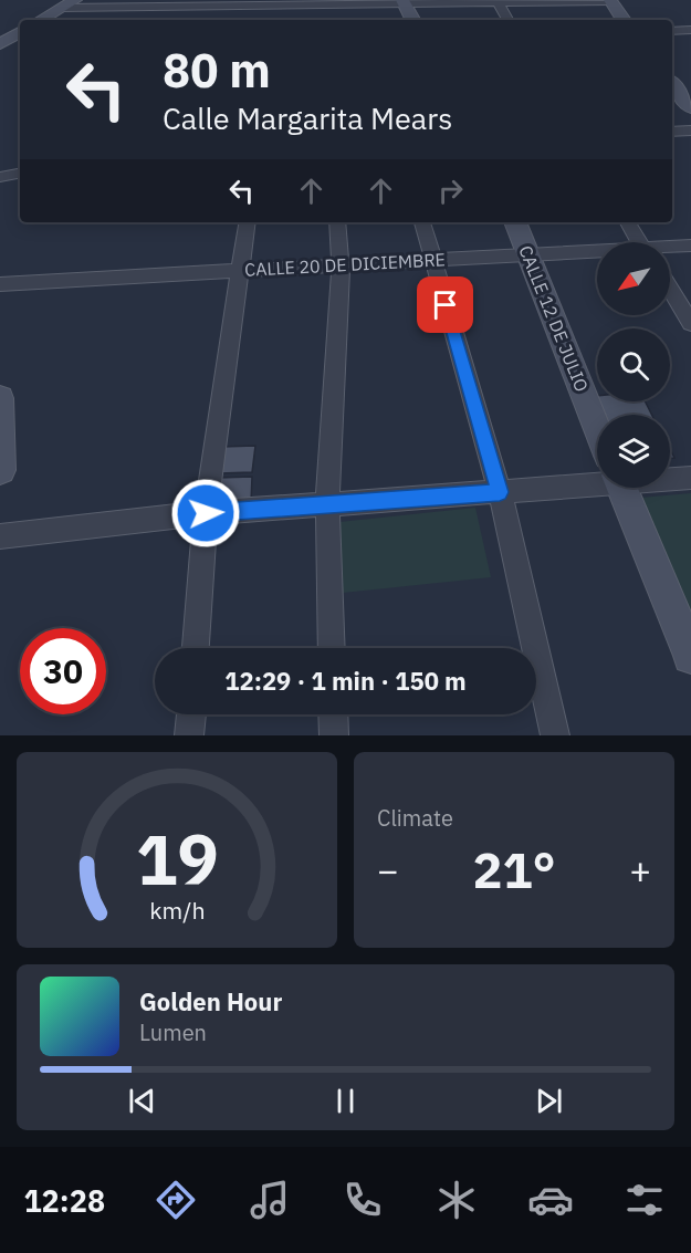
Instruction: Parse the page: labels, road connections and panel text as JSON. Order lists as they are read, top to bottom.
{
  "streets": {
    "street": ["CALLE 20 DE DICIEMBRE", "CALLE 12 DE JULIO"]
  },
  "crossings": [
    ["CALLE 20 DE DICIEMBRE", "CALLE 12 DE JULIO"]
  ],
  "north": "bottom left",
  "page": {
    "turn": ["80 m", "Calle Margarita Mears"],
    "limit": "30",
    "trip": "12:29 · 1 min · 150 m",
    "tile": "Climate",
    "heat": ["−", "21°", "+"],
    "song": ["Golden Hour", "Lumen"],
    "tabs": "12:28",
    "gauge": ["19", "km/h"]
  }
}
